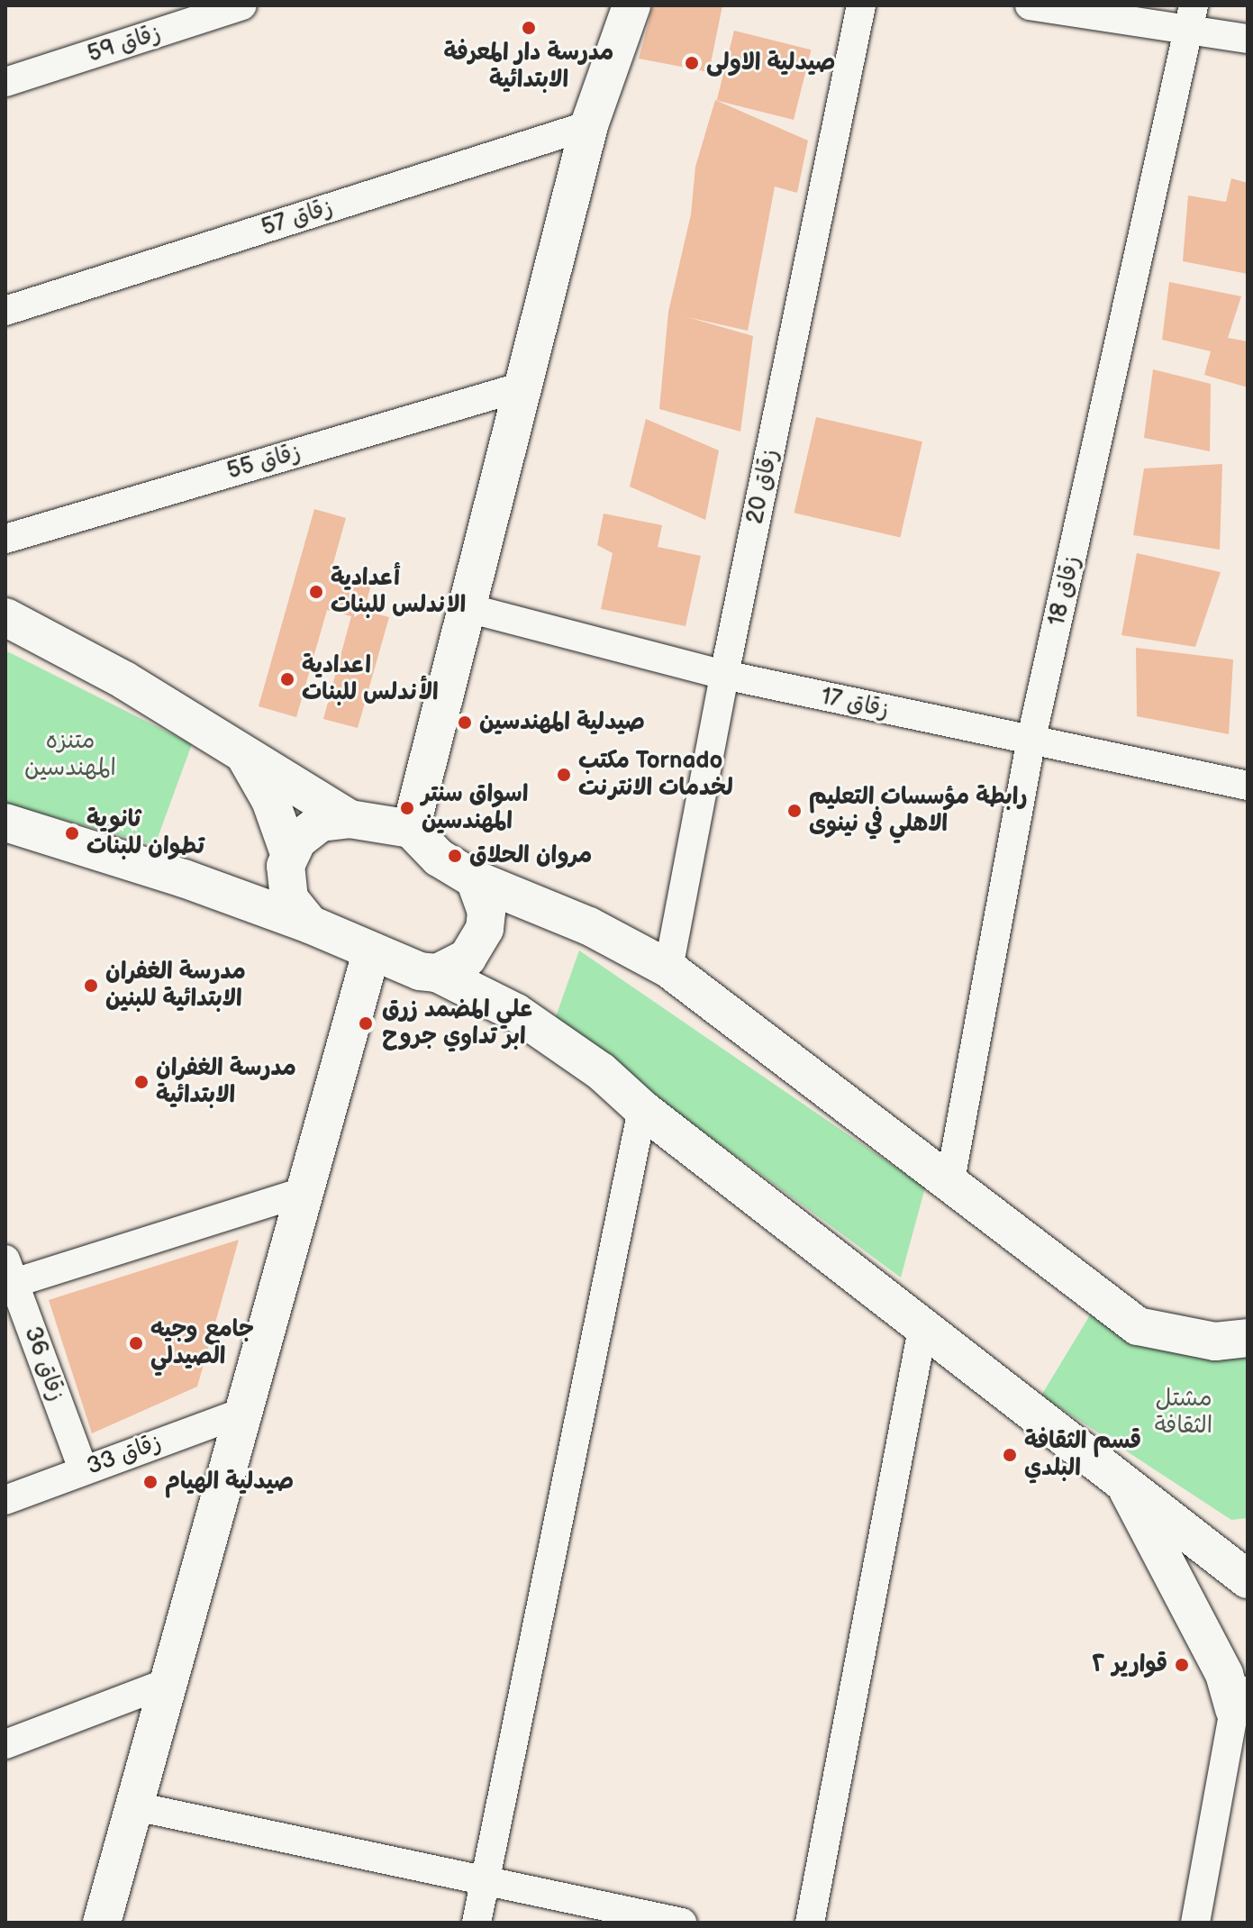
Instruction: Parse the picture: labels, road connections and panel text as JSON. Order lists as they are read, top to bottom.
{
  "streets": {
    "street": [
      "زقاق 59",
      "زقاق 57",
      "زقاق 55",
      "زقاق 20",
      "زقاق 18",
      "زقاق 17",
      "زقاق 36",
      "زقاق 33"
    ]
  },
  "crossings": [
    ["زقاق 20", "زقاق 17"],
    ["زقاق 18", "زقاق 17"],
    ["زقاق 36", "زقاق 33"]
  ],
  "parks": ["متنزه المهندسين", "مشتل الثقافة"],
  "places": [
    "مدرسة دار المعرفة الابتدائية",
    "صيدلية الاولى",
    "أعدادية الاندلس للبنات",
    "اعدادية الأندلس للبنات",
    "صيدلية المهندسين",
    "مكتب Tornado لخدمات الانترنت",
    "اسواق سنتر المهندسين",
    "رابطة مؤسسات التعليم الاهلي في نينوى",
    "ثانوية تطوان للبنات",
    "مروان الحلاق",
    "مدرسة الغفران الابتدائية للبنين",
    "علي المضمد زرق ابر تداوي جروح",
    "مدرسة الغفران الابتدائية",
    "جامع وجيه الصيدلي",
    "قسم الثقافة البلدي",
    "صيدلية الهيام",
    "قوارير ٢"
  ]
}
